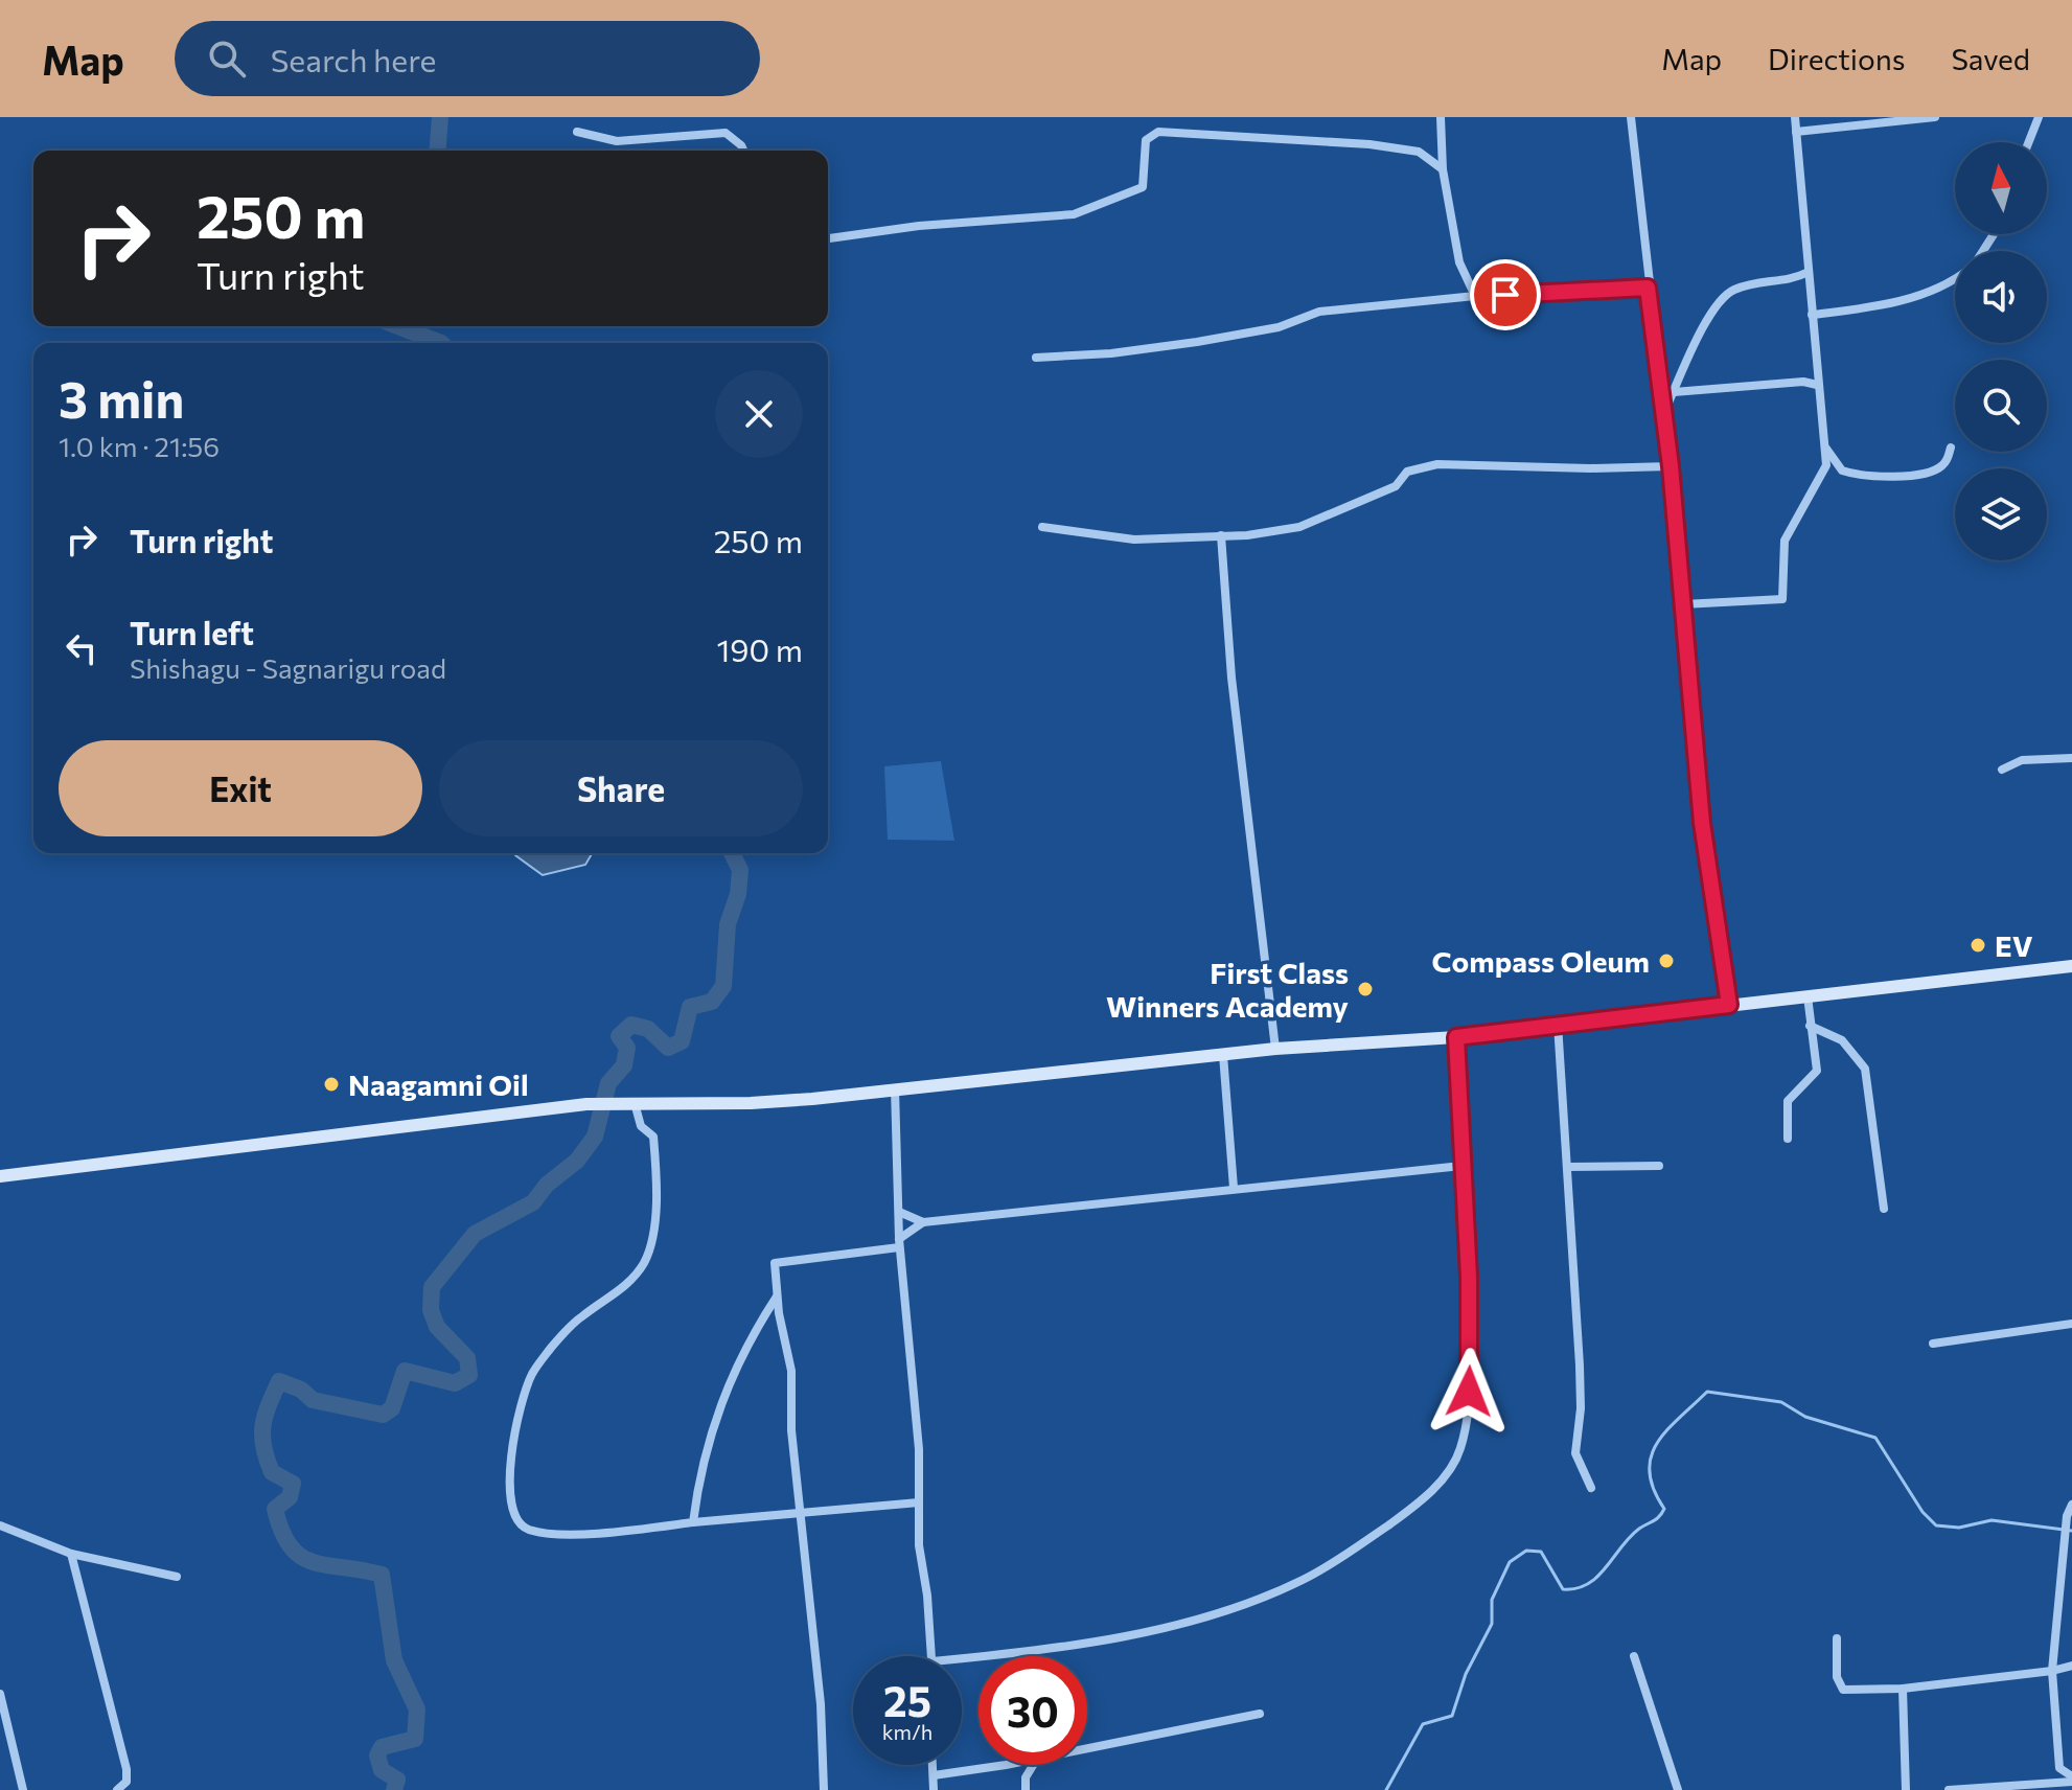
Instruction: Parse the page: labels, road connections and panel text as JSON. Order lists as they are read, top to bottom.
{
  "places": [
    "EV",
    "Compass Oleum",
    "First Class Winners Academy",
    "Naagamni Oil"
  ],
  "north": "top",
  "page": {
    "header": "Map",
    "search": "Search here",
    "nav": ["Map", "Directions", "Saved"],
    "turn": ["250 m", "Turn right"],
    "heading": ["3 min", "1.0 km · 21:56"],
    "list": [
      {
        "name": "Turn right",
        "value": "250 m"
      },
      {
        "name": "Turn left",
        "note": "Shishagu - Sagnarigu road",
        "value": "190 m"
      }
    ],
    "buttons": ["Exit", "Share"],
    "speed": "25 km/h",
    "limit": "30"
  }
}
